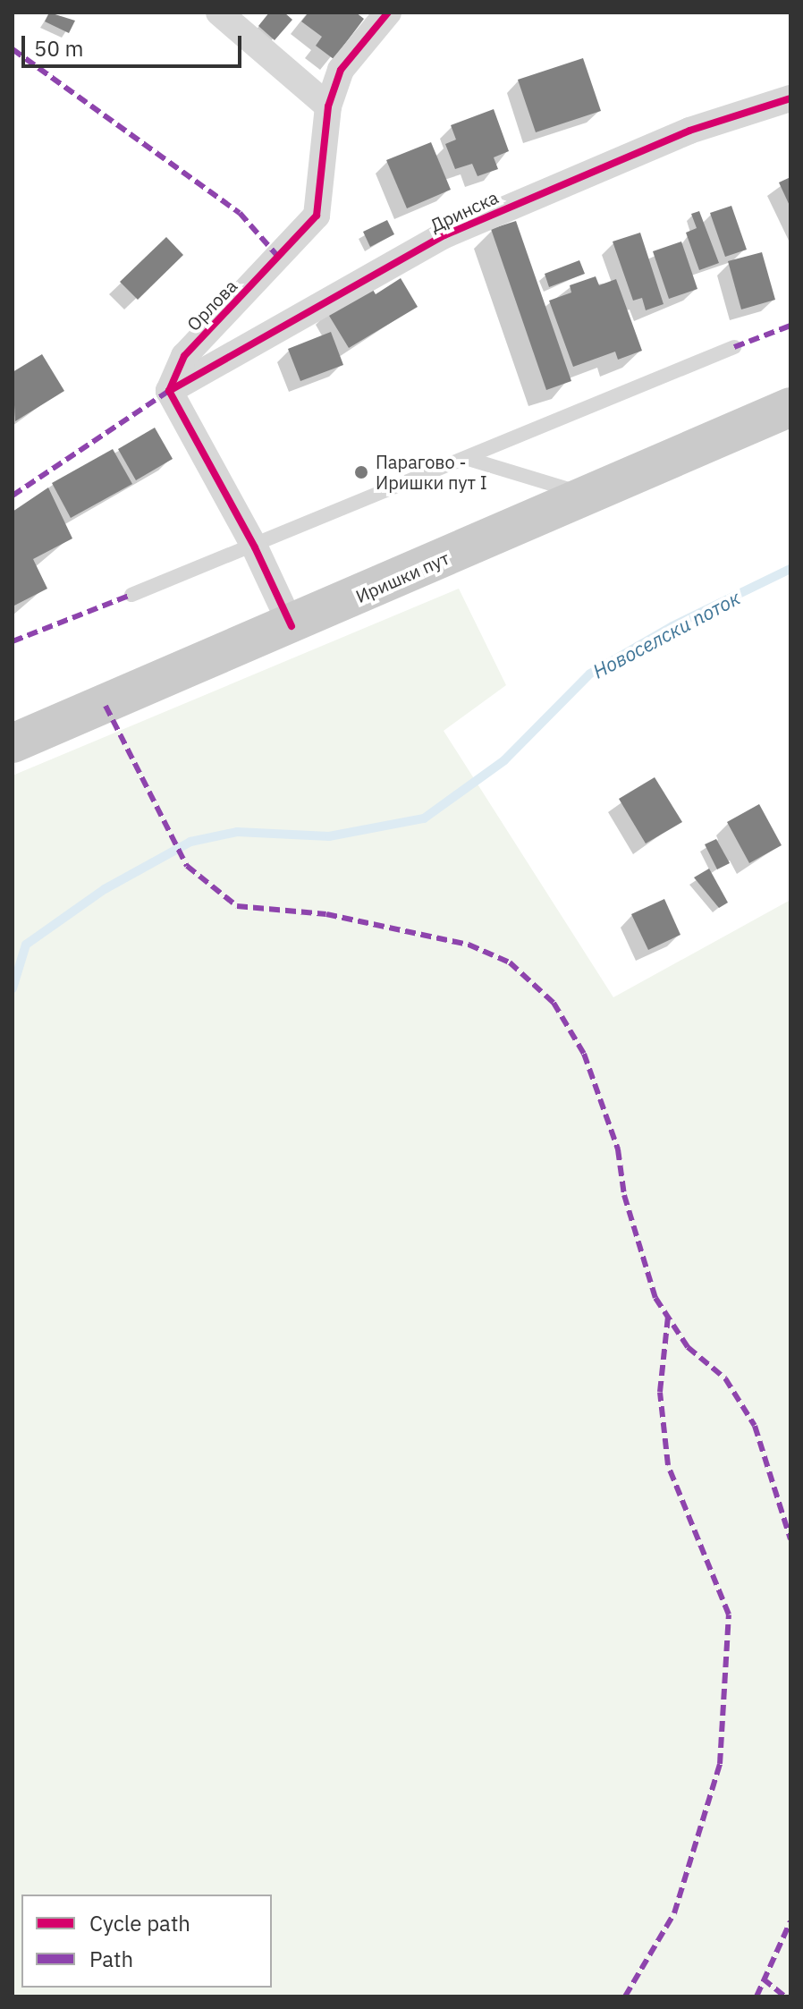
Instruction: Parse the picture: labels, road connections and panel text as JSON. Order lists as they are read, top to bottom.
{
  "streets": {
    "main road": ["Иришки пут"],
    "street": ["Дринска", "Орлова"]
  },
  "crossings": [
    ["Дринска", "Орлова"]
  ],
  "water": ["Новоселски поток"],
  "places": ["Парагово - Иришки пут I"],
  "legend": ["Cycle path", "Path"],
  "scale_bar": "50 m"
}
